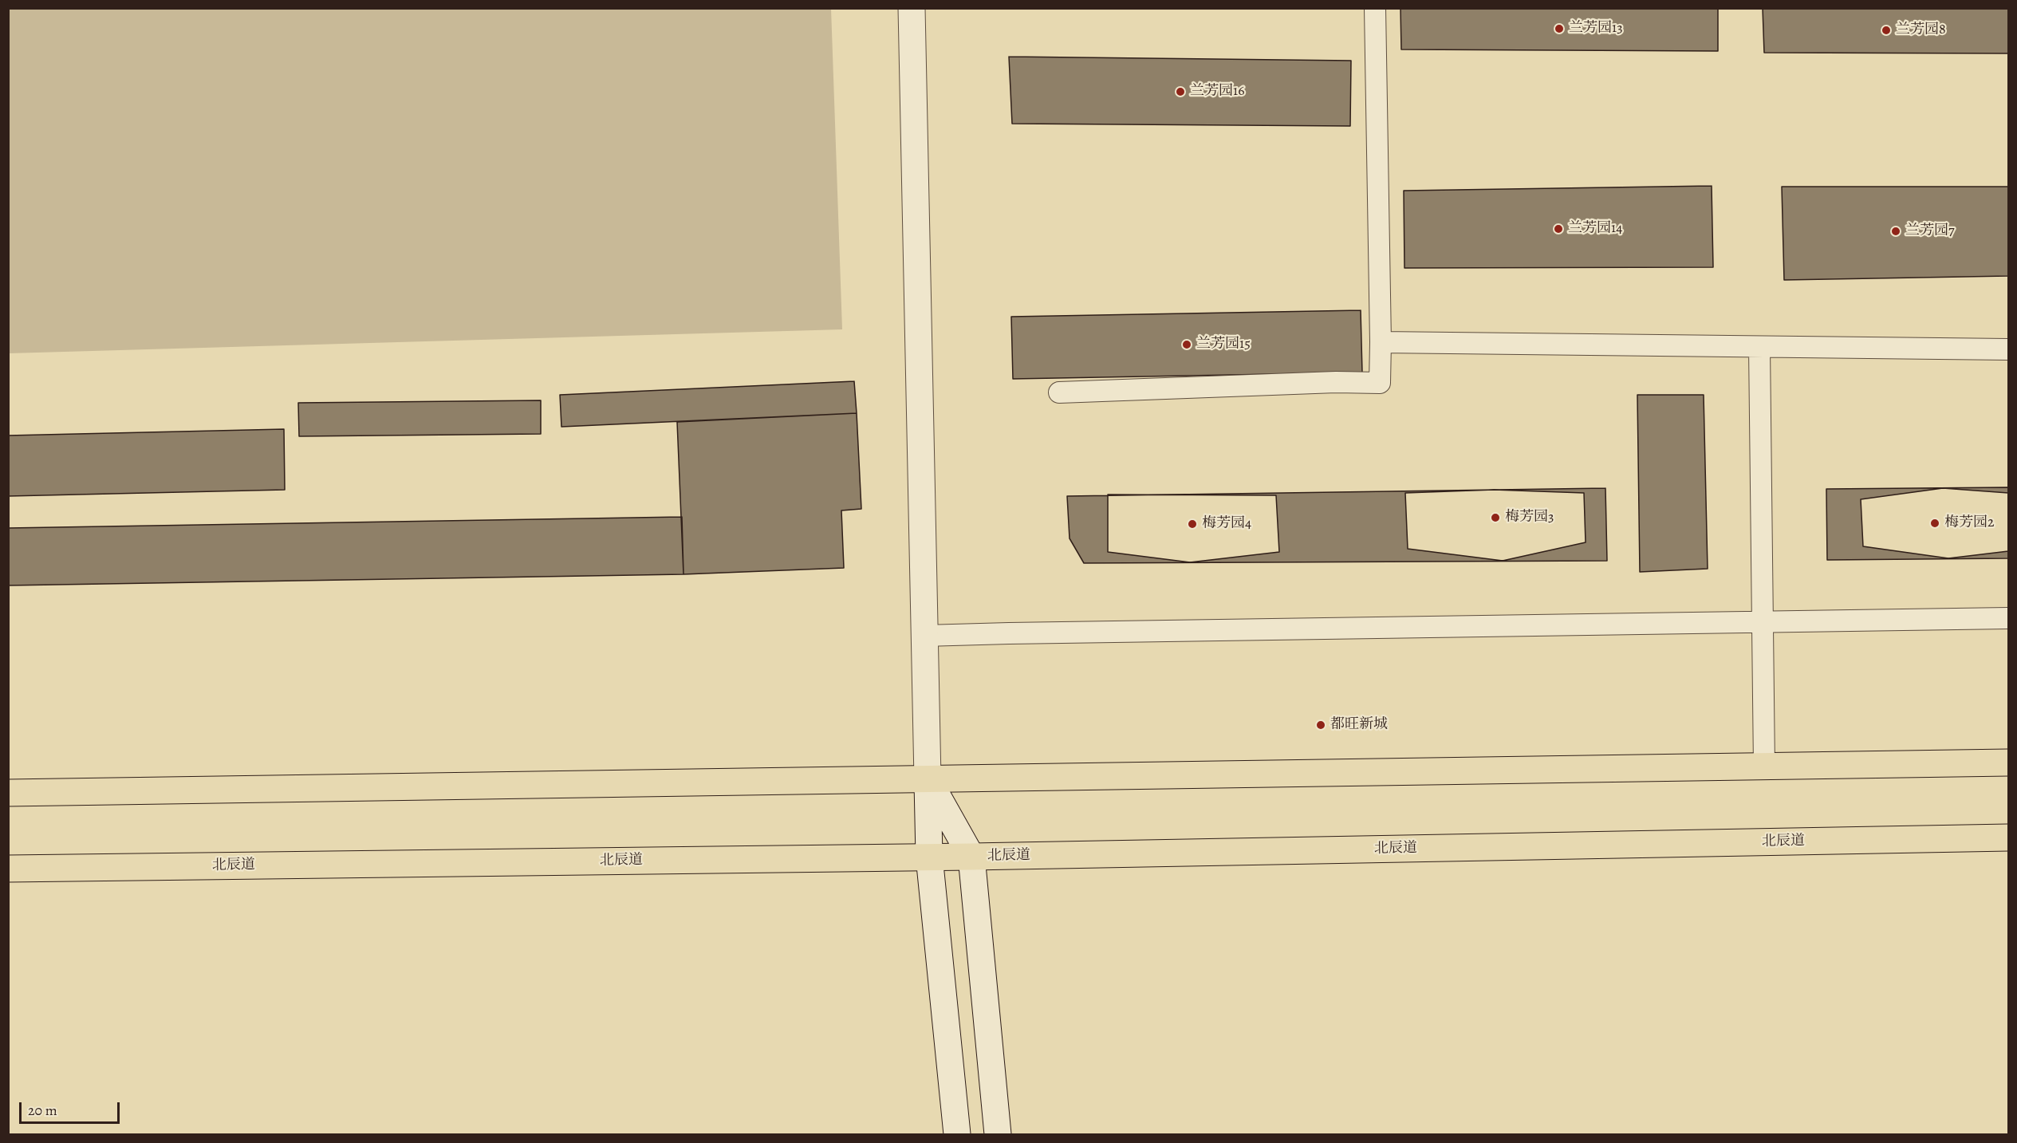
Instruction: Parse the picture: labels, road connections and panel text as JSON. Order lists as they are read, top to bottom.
{
  "streets": {
    "main road": ["北辰道"]
  },
  "places": [
    "兰芳园13",
    "兰芳园8",
    "兰芳园16",
    "兰芳园14",
    "兰芳园7",
    "兰芳园15",
    "梅芳园3",
    "梅芳园2",
    "梅芳园4",
    "都旺新城"
  ],
  "scale_bar": "20 m"
}
